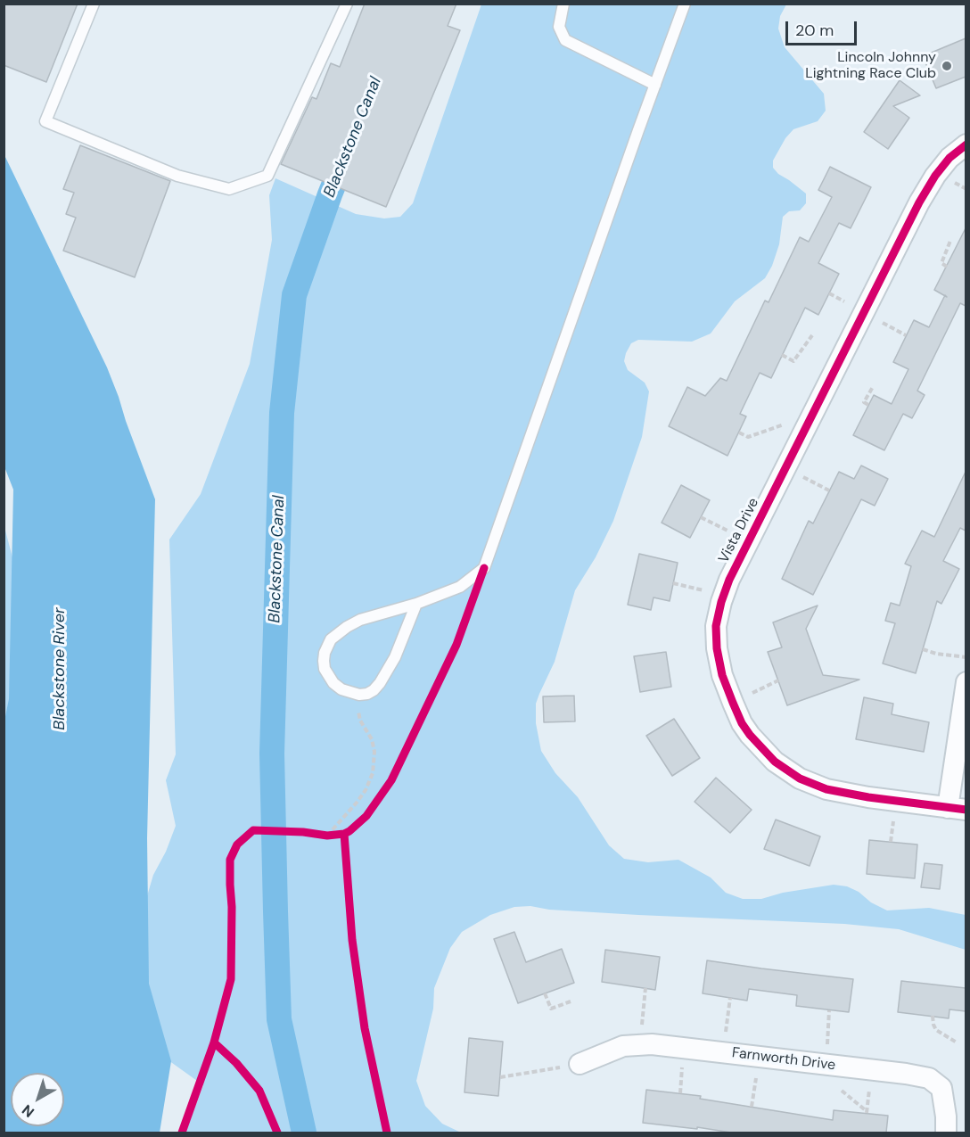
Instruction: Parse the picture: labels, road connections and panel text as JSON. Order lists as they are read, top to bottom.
{
  "streets": {
    "street": ["Vista Drive", "Farnworth Drive"]
  },
  "water": ["Blackstone Canal", "Blackstone River"],
  "places": ["Lincoln Johnny Lightning Race Club"],
  "scale_bar": "20 m",
  "north": "bottom left"
}
